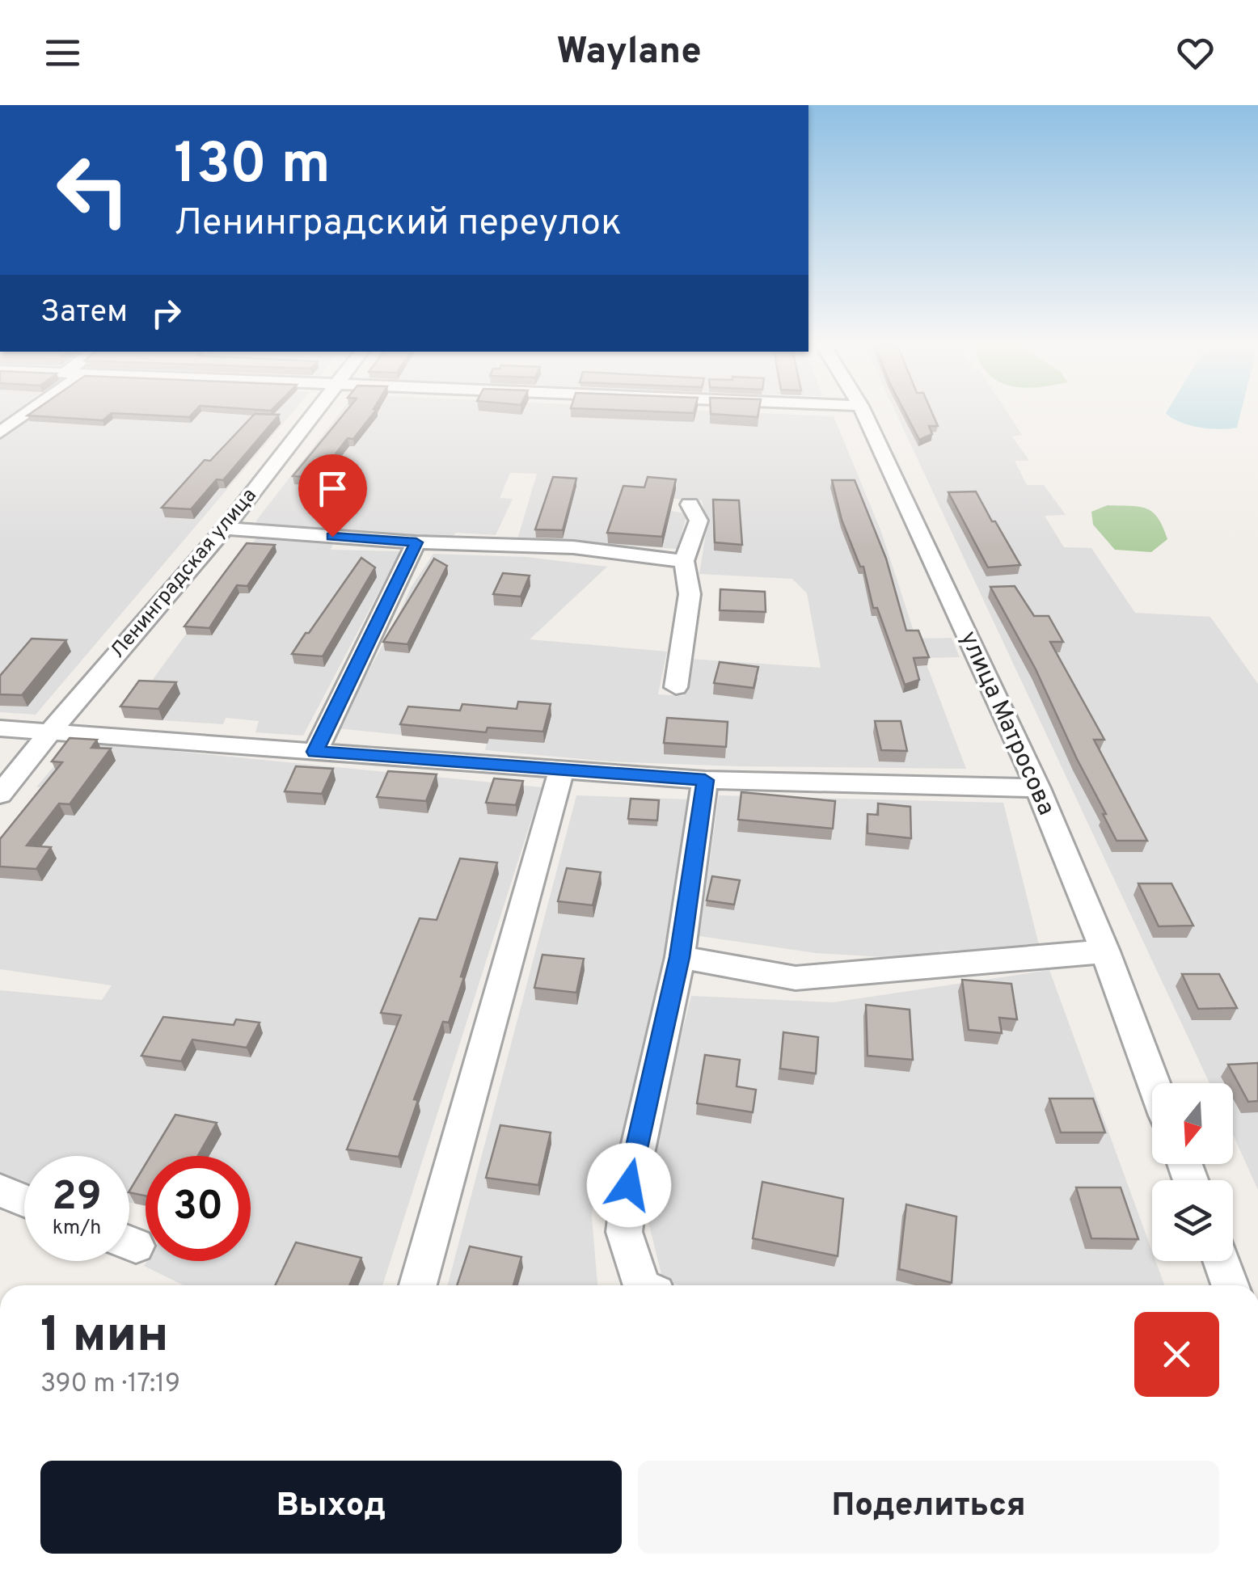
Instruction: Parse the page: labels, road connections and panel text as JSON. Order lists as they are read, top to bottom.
{
  "streets": {
    "street": ["Ленинградская улица", "улица Матросова"]
  },
  "north": "bottom",
  "page": {
    "header": "Waylane",
    "turn": ["130 m", "Ленинградский переулок"],
    "then": "Затем",
    "speed": "29 km/h",
    "limit": "30",
    "heading": ["1 мин", "390 m · 17:19"],
    "buttons": ["Выход", "Поделиться"]
  }
}
